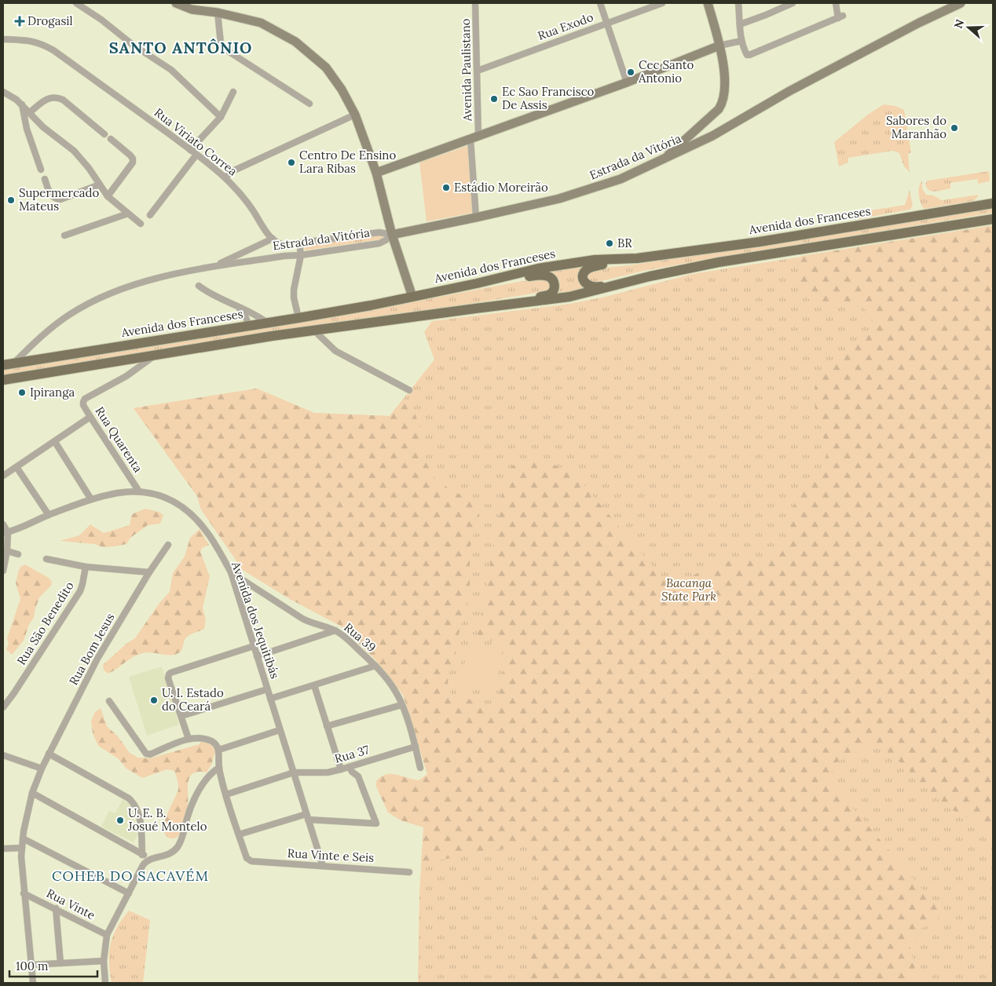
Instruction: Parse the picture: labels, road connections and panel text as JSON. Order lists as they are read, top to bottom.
{
  "streets": {
    "main road": ["Avenida dos Franceses"],
    "street": [
      "Rua Exodo",
      "Avenida Paulistano",
      "Rua Viriato Correa",
      "Estrada da Vitória",
      "Rua Quarenta",
      "Avenida dos Jequitibás",
      "Rua São Benedito",
      "Rua 39",
      "Rua Bom Jesus",
      "Rua 37",
      "Rua Vinte e Seis",
      "Rua Vinte"
    ]
  },
  "crossings": [
    ["Rua Exodo", "Avenida Paulistano"],
    ["Avenida Paulistano", "Estrada da Vitória"],
    ["Estrada da Vitória", "Avenida dos Franceses"],
    ["Rua Quarenta", "Avenida dos Jequitibás"],
    ["Avenida dos Jequitibás", "Rua 39"],
    ["Avenida dos Jequitibás", "Rua 37"],
    ["Avenida dos Jequitibás", "Rua Vinte e Seis"],
    ["Rua 39", "Rua 37"],
    ["Rua Bom Jesus", "Rua Vinte"]
  ],
  "districts": ["SANTO ANTÔNIO", "COHEB DO SACAVÉM"],
  "parks": ["Bacanga State Park"],
  "places": {
    "health": ["Drogasil"],
    "other": [
      "Cec Santo Antonio",
      "Ec Sao Francisco De Assis",
      "Sabores do Maranhão",
      "Centro De Ensino Lara Ribas",
      "Estádio Moreirão",
      "Supermercado Mateus",
      "BR",
      "Ipiranga",
      "U. I. Estado do Ceará",
      "U. E. B. Josué Montelo"
    ]
  },
  "scale_bar": "100 m",
  "north": "left"
}
